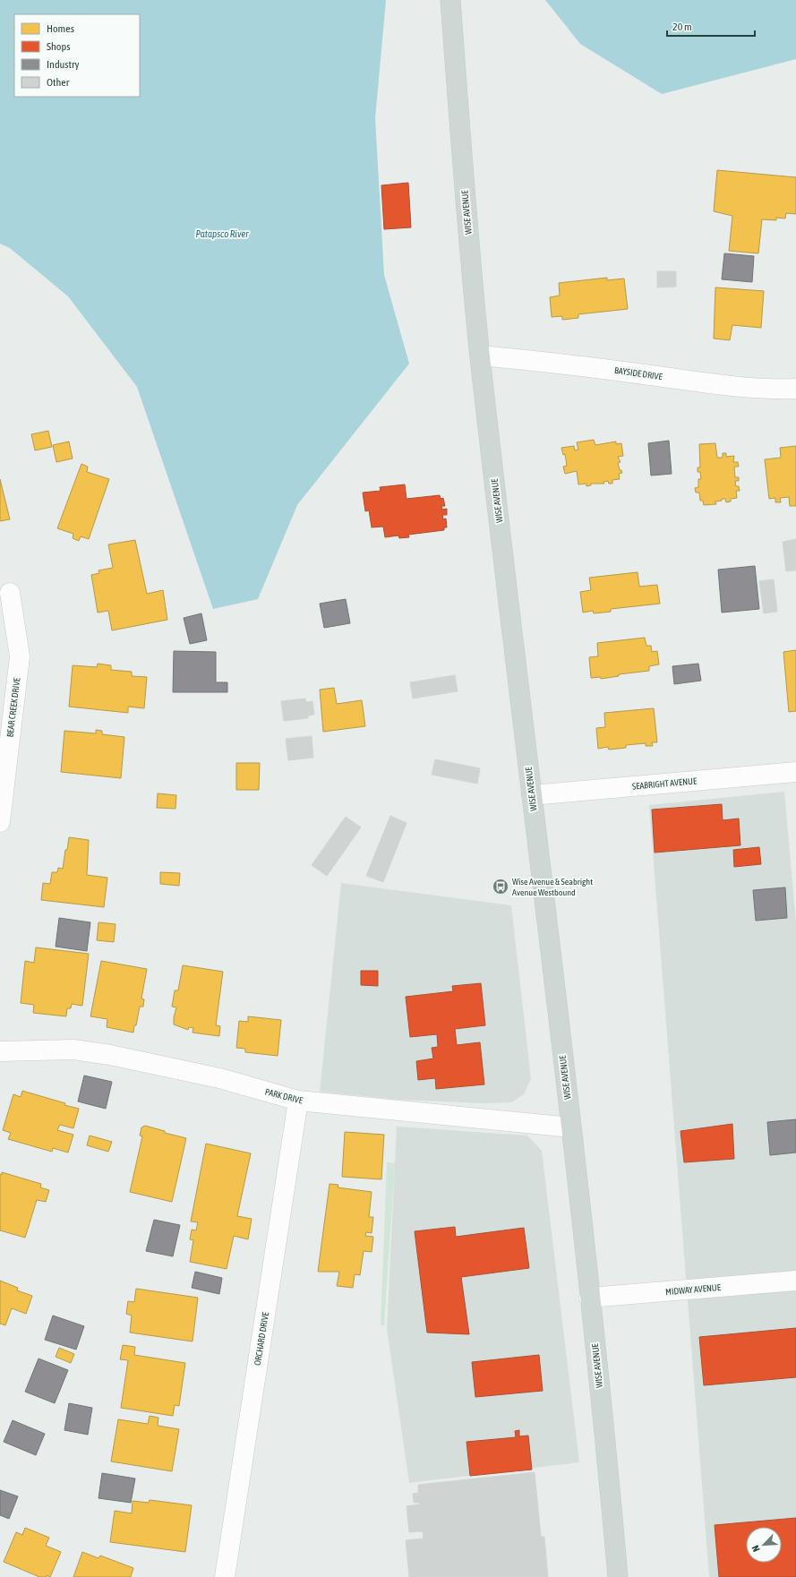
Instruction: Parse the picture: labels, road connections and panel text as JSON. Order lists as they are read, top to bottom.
{
  "streets": {
    "main road": ["WISE AVENUE"],
    "street": [
      "BAYSIDE DRIVE",
      "BEAR CREEK DRIVE",
      "SEABRIGHT AVENUE",
      "PARK DRIVE",
      "MIDWAY AVENUE",
      "ORCHARD DRIVE"
    ]
  },
  "crossings": [
    ["WISE AVENUE", "BAYSIDE DRIVE"],
    ["WISE AVENUE", "SEABRIGHT AVENUE"],
    ["WISE AVENUE", "PARK DRIVE"],
    ["WISE AVENUE", "MIDWAY AVENUE"],
    ["PARK DRIVE", "ORCHARD DRIVE"]
  ],
  "water": ["Patapsco River"],
  "places": {
    "bus stop": ["Wise Avenue & Seabright Avenue Westbound"]
  },
  "legend": [
    "Homes",
    "Shops",
    "Industry",
    "Other"
  ],
  "scale_bar": "20 m",
  "north": "bottom left"
}
